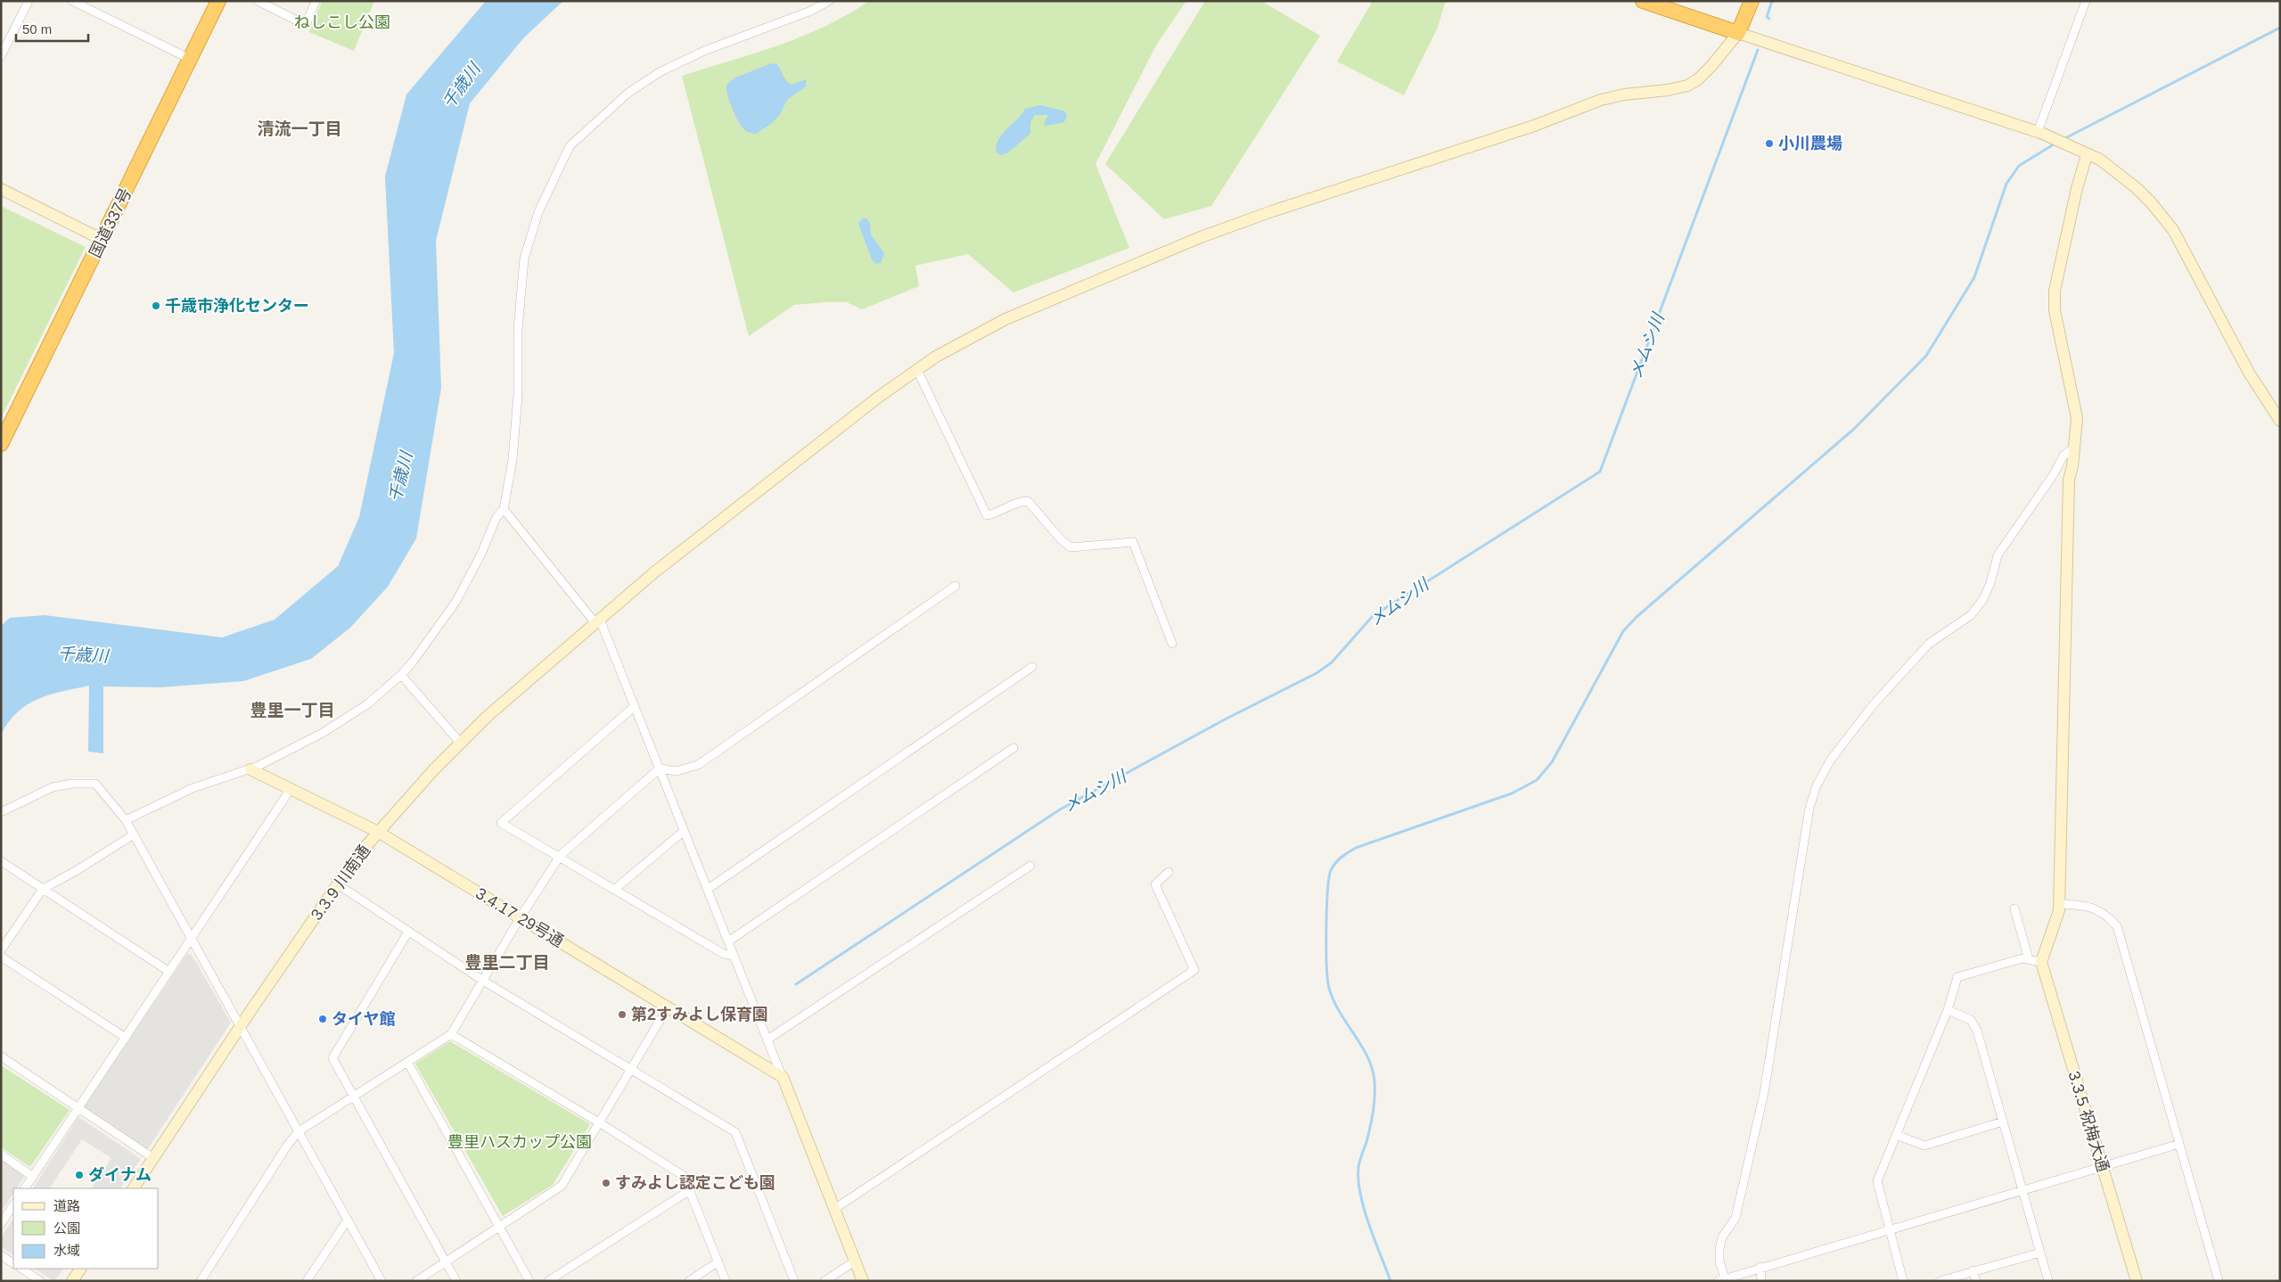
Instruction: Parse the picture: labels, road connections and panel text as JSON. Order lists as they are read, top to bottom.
{
  "streets": {
    "highway": ["国道337号"],
    "street": ["3.3.9 川南通", "3.4.17 29号通", "3.3.5 祝梅大通"]
  },
  "crossings": [
    ["3.3.9 川南通", "3.4.17 29号通"]
  ],
  "districts": ["清流一丁目", "豊里一丁目", "豊里二丁目"],
  "water": ["千歳川", "メムシ川"],
  "parks": ["ねしこし公園", "豊里ハスカップ公園"],
  "places": [
    "小川農場",
    "千歳市浄化センター",
    "第2すみよし保育園",
    "タイヤ館",
    "ダイナム",
    "すみよし認定こども園"
  ],
  "legend": ["道路", "公園", "水域"],
  "scale_bar": "50 m"
}
